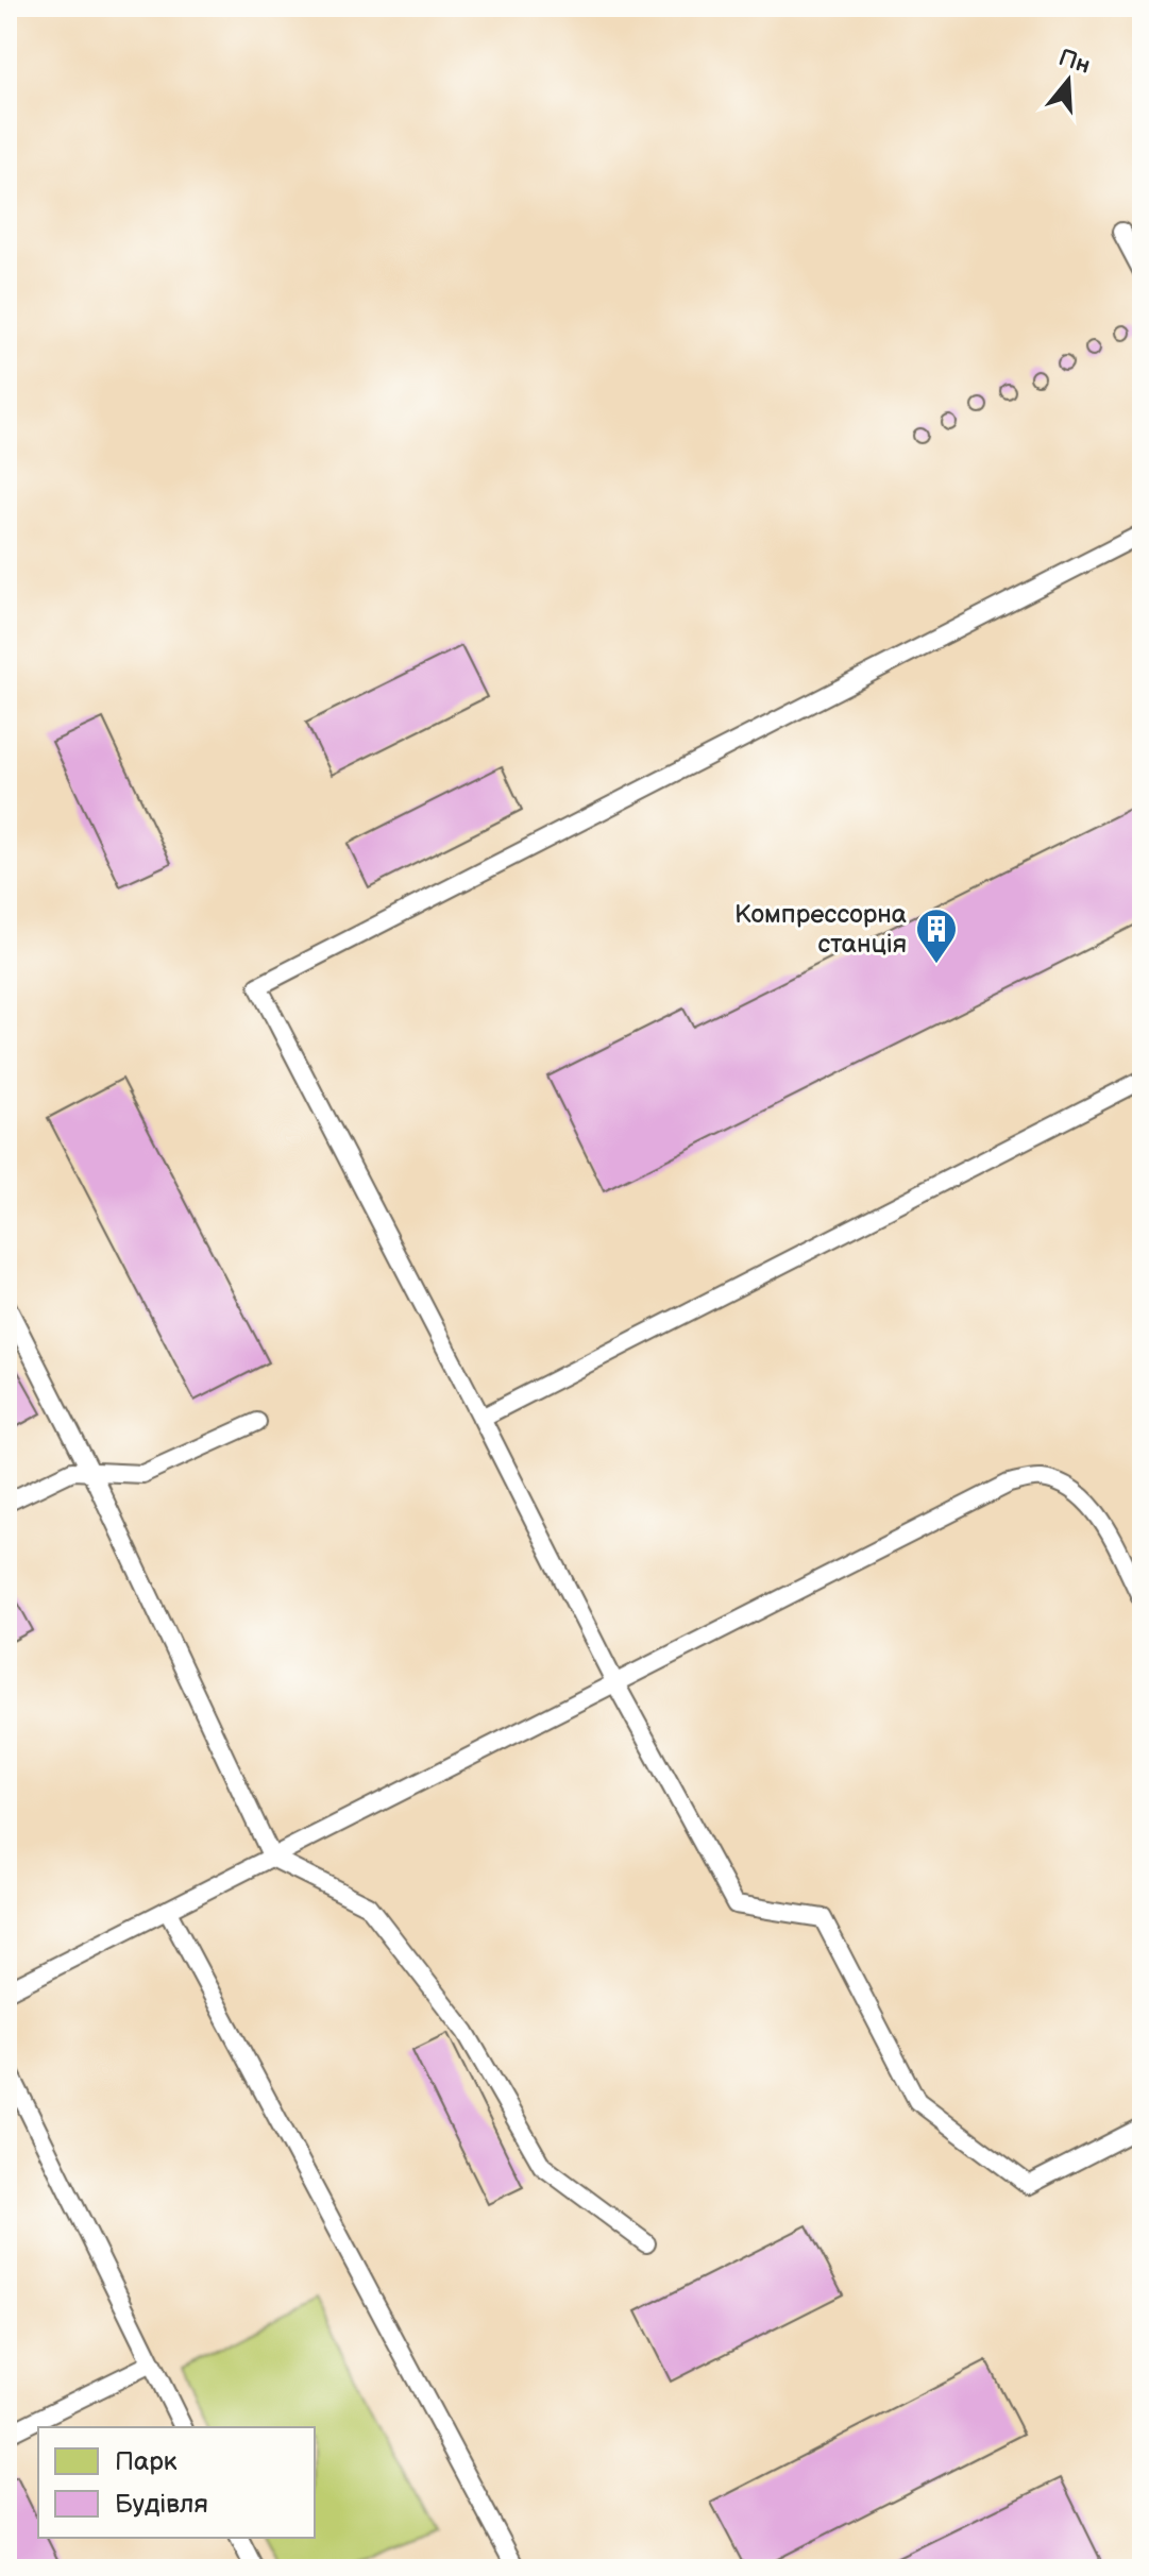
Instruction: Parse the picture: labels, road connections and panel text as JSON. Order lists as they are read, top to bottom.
{
  "places": {
    "building": ["Компрессорна станція"]
  },
  "legend": ["Парк", "Будівля"],
  "north": "top"
}
